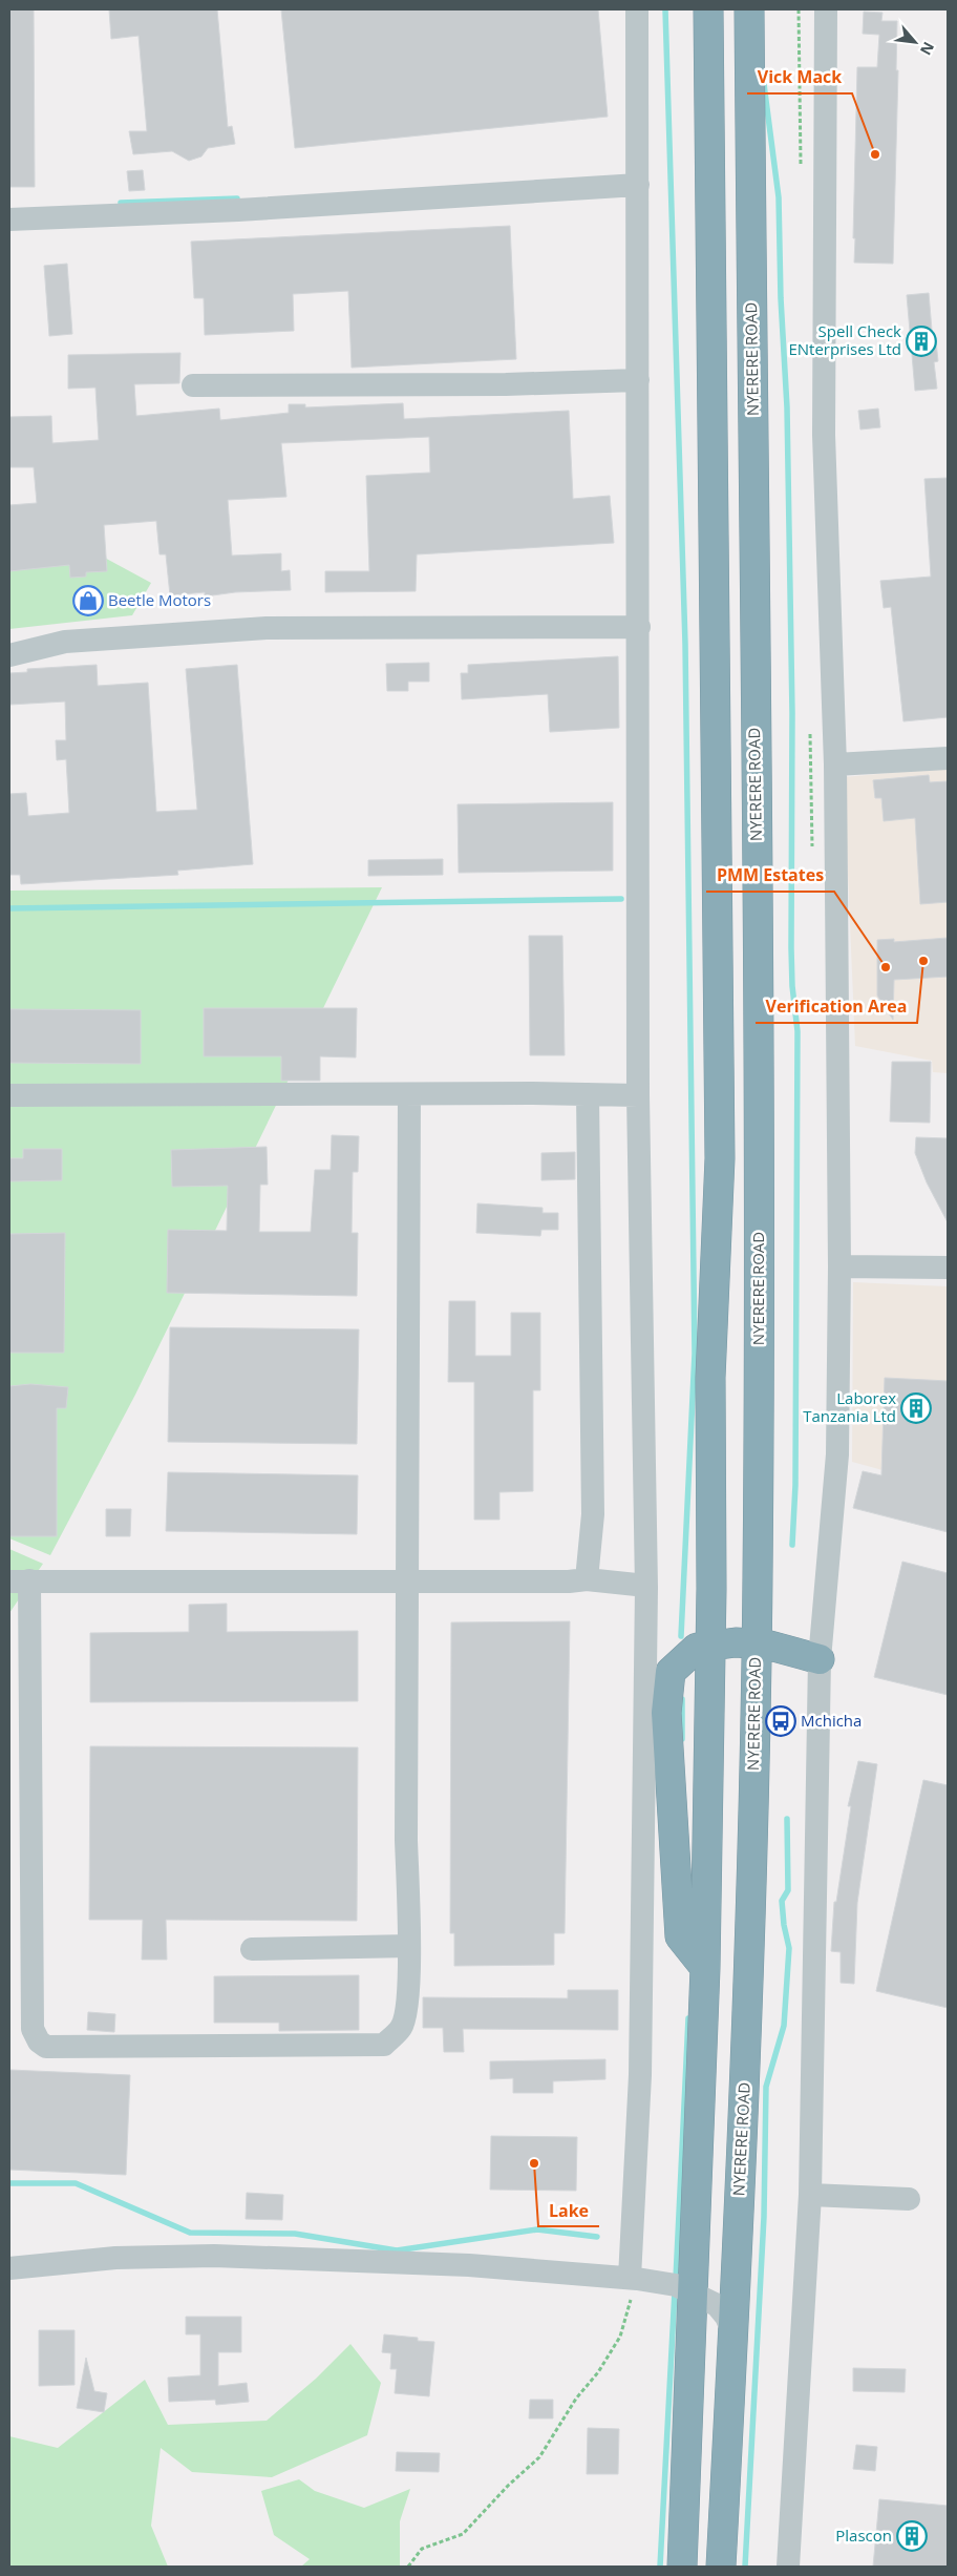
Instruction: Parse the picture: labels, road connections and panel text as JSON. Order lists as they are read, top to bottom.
{
  "streets": {
    "highway": ["NYERERE ROAD"]
  },
  "places": {
    "other": [
      "Vick Mack",
      "Verification Area",
      "PMM Estates",
      "Lake"
    ],
    "building": ["Spell Check ENterprises Ltd", "Laborex Tanzania Ltd", "Plascon"],
    "shop": ["Beetle Motors"],
    "bus stop": ["Mchicha"]
  },
  "north": "bottom right"
}
